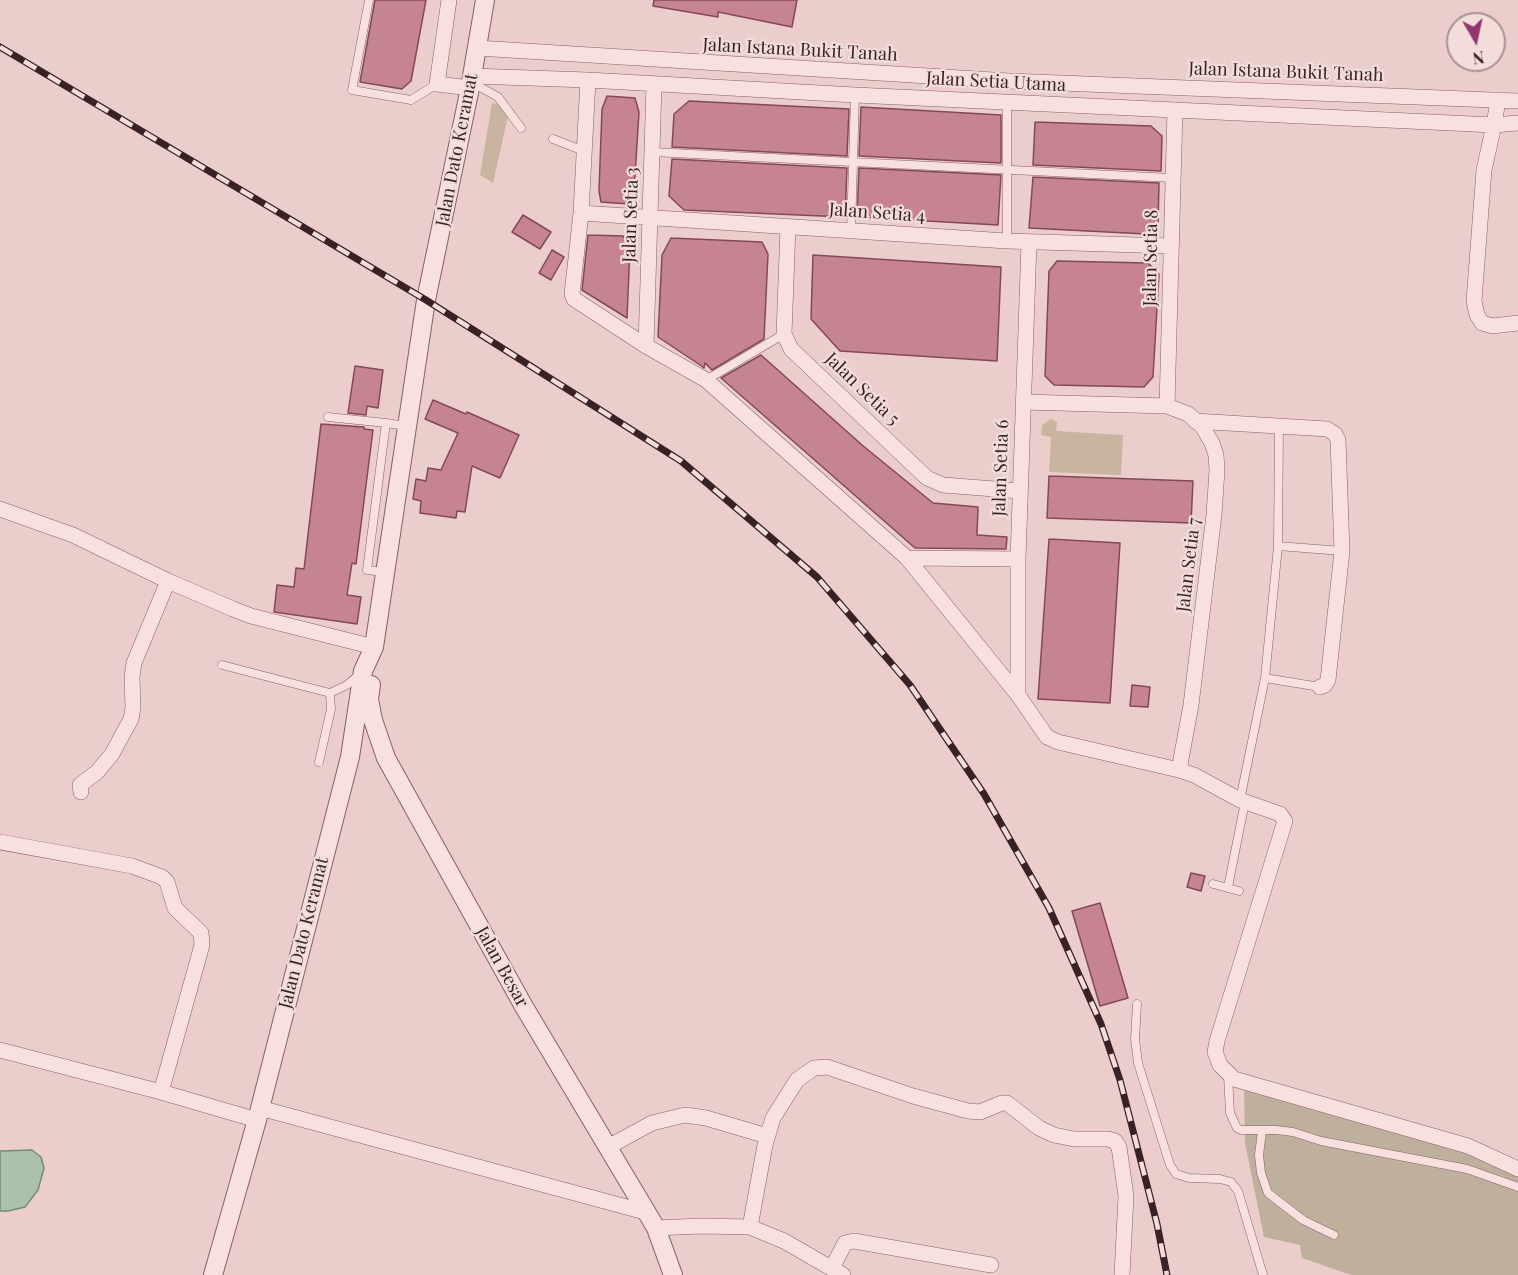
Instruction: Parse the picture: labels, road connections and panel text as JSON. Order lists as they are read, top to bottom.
{
  "streets": {
    "street": [
      "Jalan Istana Bukit Tanah",
      "Jalan Setia Utama",
      "Jalan Dato Keramat",
      "Jalan Setia 4",
      "Jalan Setia 3",
      "Jalan Setia 8",
      "Jalan Setia 5",
      "Jalan Setia 6",
      "Jalan Setia 7",
      "Jalan Besar"
    ]
  },
  "crossings": [
    ["Jalan Istana Bukit Tanah", "Jalan Dato Keramat"],
    ["Jalan Setia Utama", "Jalan Dato Keramat"],
    ["Jalan Setia Utama", "Jalan Setia 3"],
    ["Jalan Setia Utama", "Jalan Setia 8"],
    ["Jalan Dato Keramat", "Jalan Besar"],
    ["Jalan Setia 4", "Jalan Setia 3"],
    ["Jalan Setia 4", "Jalan Setia 8"],
    ["Jalan Setia 4", "Jalan Setia 6"],
    ["Jalan Setia 5", "Jalan Setia 6"]
  ],
  "north": "bottom"
}
